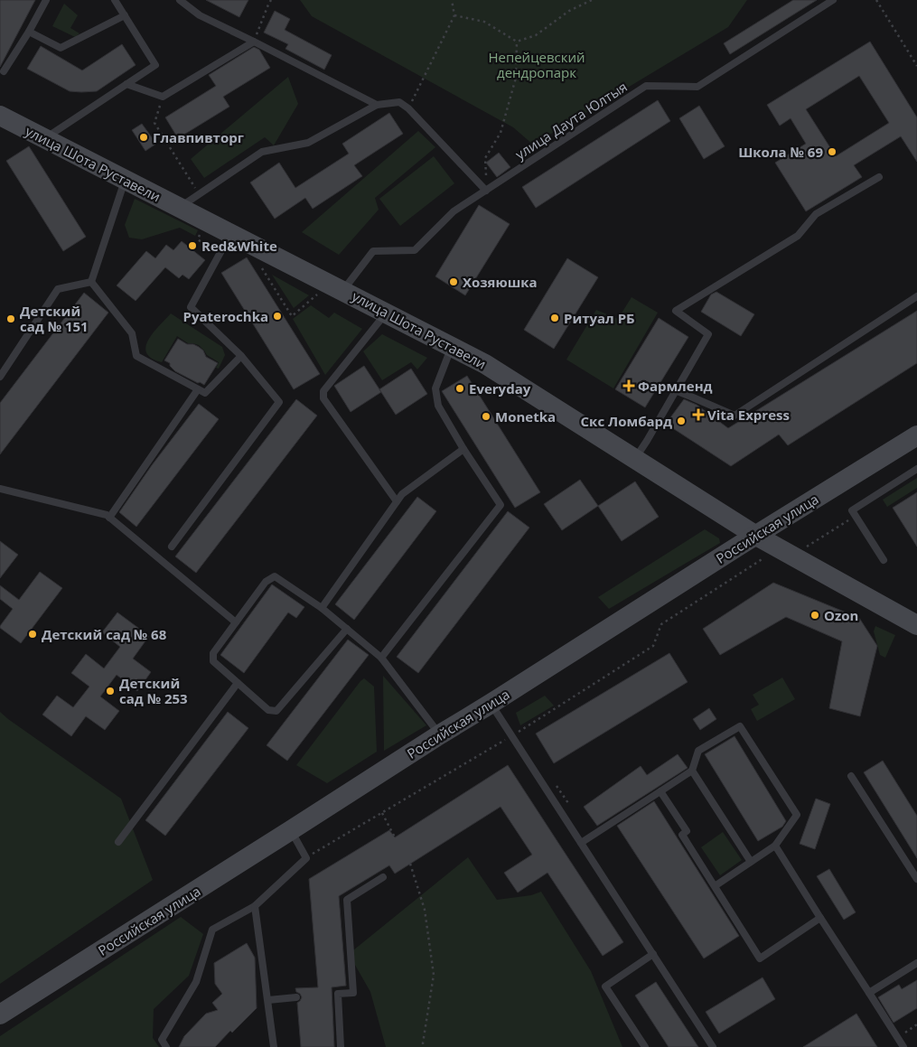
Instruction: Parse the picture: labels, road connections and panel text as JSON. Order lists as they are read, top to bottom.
{
  "streets": {
    "main road": ["улица Шота Руставели", "Российская улица"],
    "lane": ["улица Даута Юлтыя"]
  },
  "crossings": [
    ["улица Даута Юлтыя", "улица Шота Руставели"],
    ["улица Шота Руставели", "Российская улица"]
  ],
  "parks": ["Непейцевский дендропарк"],
  "places": {
    "other": [
      "Главпивторг",
      "Школа № 69",
      "Red&White",
      "Хозяюшка",
      "Pyaterochka",
      "Ритуал РБ",
      "Детский сад № 151",
      "Everyday",
      "Monetka",
      "Скс Ломбард",
      "Ozon",
      "Детский сад № 68",
      "Детский сад № 253"
    ],
    "health": ["Фармленд", "Vita Express"]
  }
}
